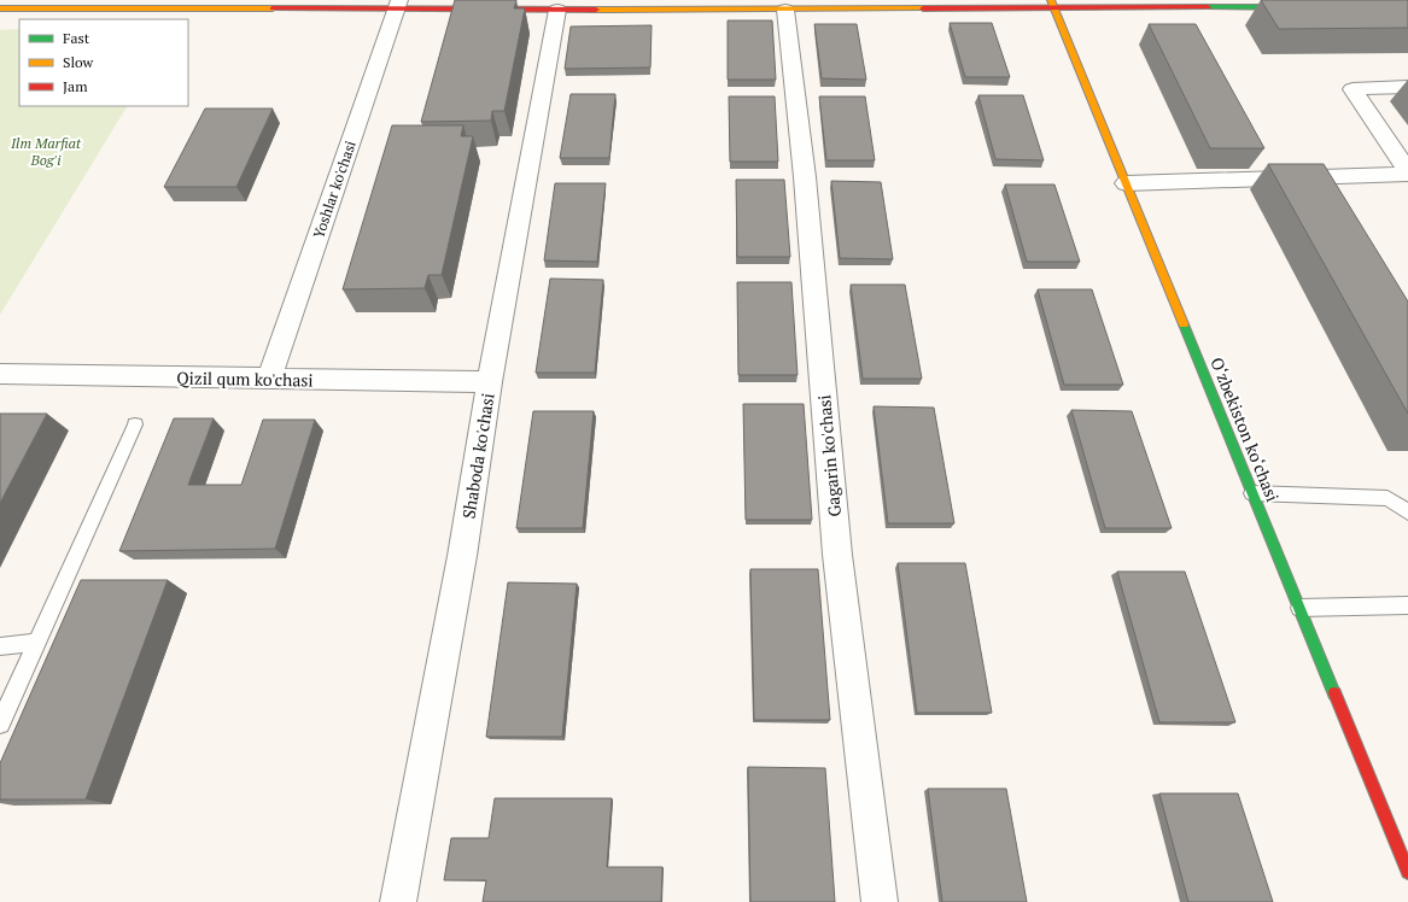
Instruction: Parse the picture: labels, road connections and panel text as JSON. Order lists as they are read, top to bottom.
{
  "streets": {
    "street": [
      "Yoshlar ko'chasi",
      "Qizil qum ko'chasi",
      "O‘zbekiston ko‘chasi",
      "Shaboda ko'chasi",
      "Gagarin ko'chasi"
    ]
  },
  "crossings": [
    ["Yoshlar ko'chasi", "Qizil qum ko'chasi"],
    ["Qizil qum ko'chasi", "Shaboda ko'chasi"]
  ],
  "parks": ["Ilm Marfiat Bog'i"],
  "legend": ["Fast", "Slow", "Jam"]
}
